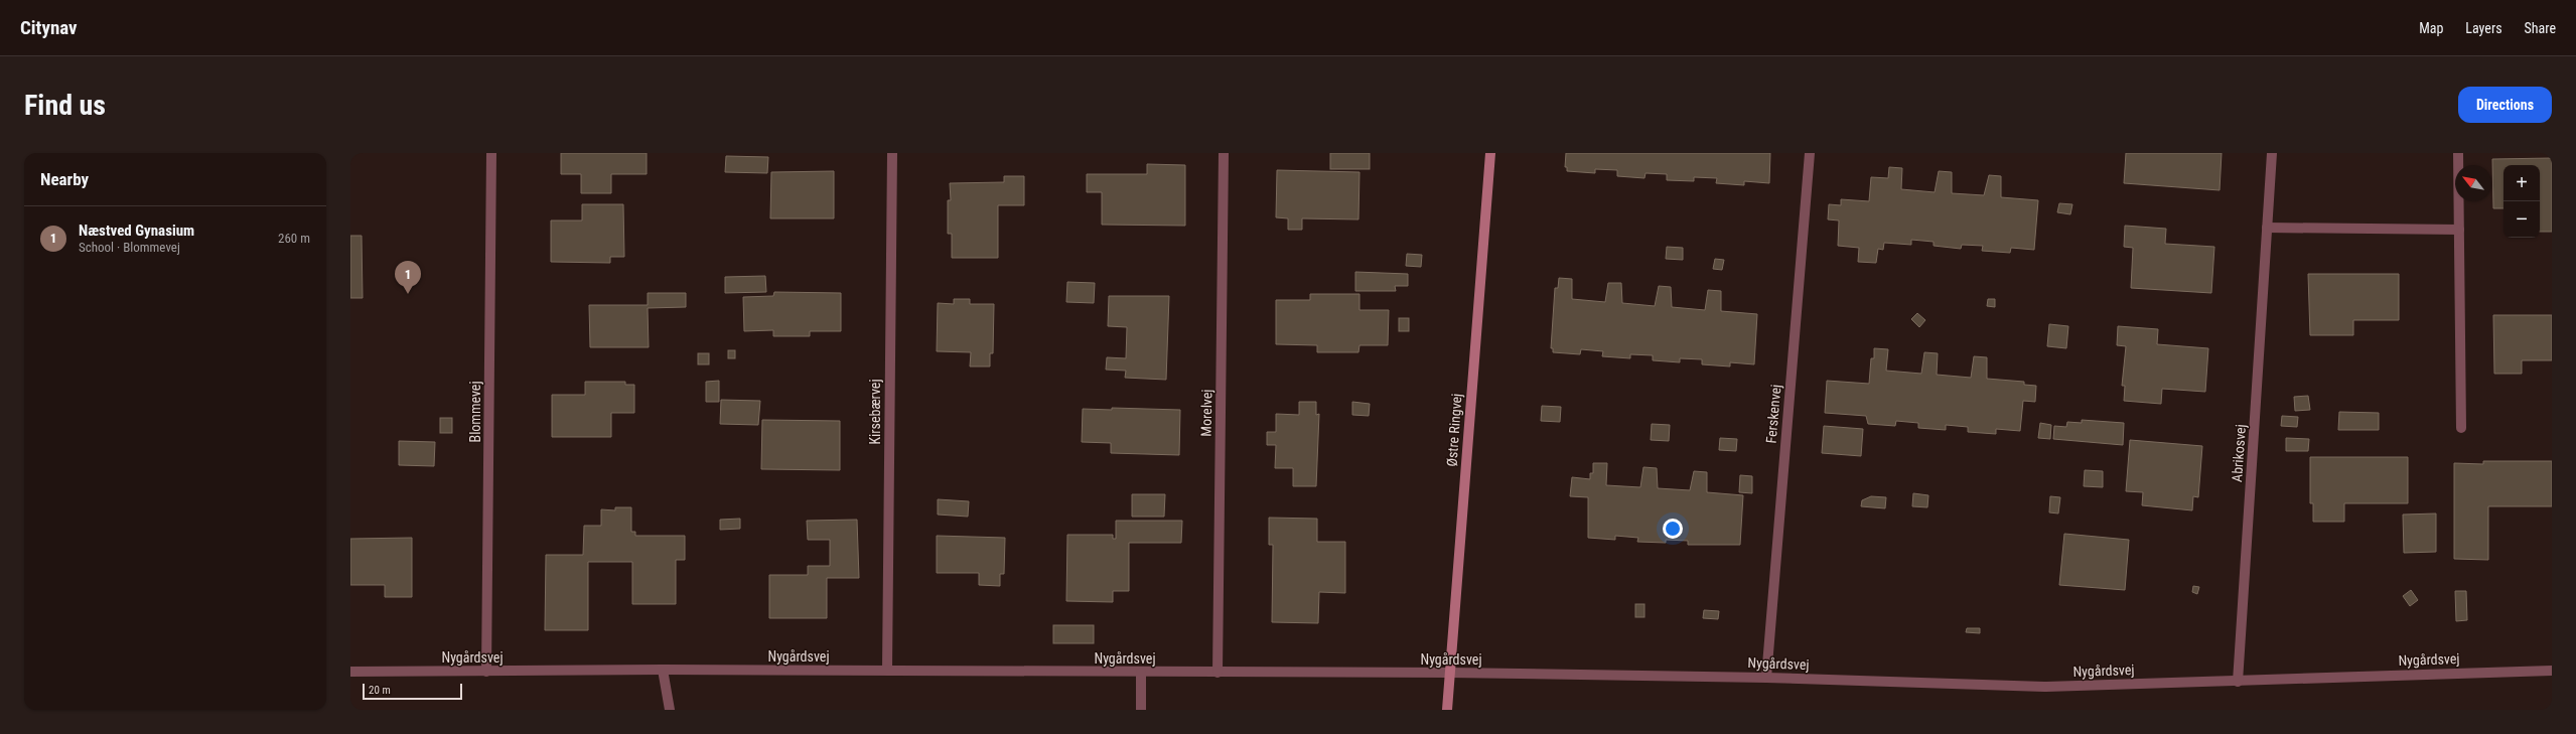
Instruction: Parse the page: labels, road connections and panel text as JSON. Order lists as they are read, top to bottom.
{
  "streets": {
    "street": [
      "Blommevej",
      "Kirsebærvej",
      "Morelvej",
      "Ferskenvej",
      "Østre Ringvej",
      "Abrikosvej",
      "Nygårdsvej"
    ]
  },
  "crossings": [
    ["Blommevej", "Nygårdsvej"],
    ["Kirsebærvej", "Nygårdsvej"],
    ["Morelvej", "Nygårdsvej"],
    ["Ferskenvej", "Nygårdsvej"],
    ["Østre Ringvej", "Nygårdsvej"],
    ["Abrikosvej", "Nygårdsvej"]
  ],
  "scale_bar": "20 m",
  "north": "top left",
  "page": {
    "header": "Citynav",
    "nav": ["Map", "Layers", "Share"],
    "buttons": "Directions",
    "title": "Find us",
    "heading": "Nearby",
    "map_buttons": ["+", "−"],
    "list": [
      {
        "mark": "1",
        "name": "Næstved Gynasium",
        "note": "School · Blommevej",
        "value": "260 m"
      }
    ],
    "pins": "1",
    "scale": "20 m"
  }
}
